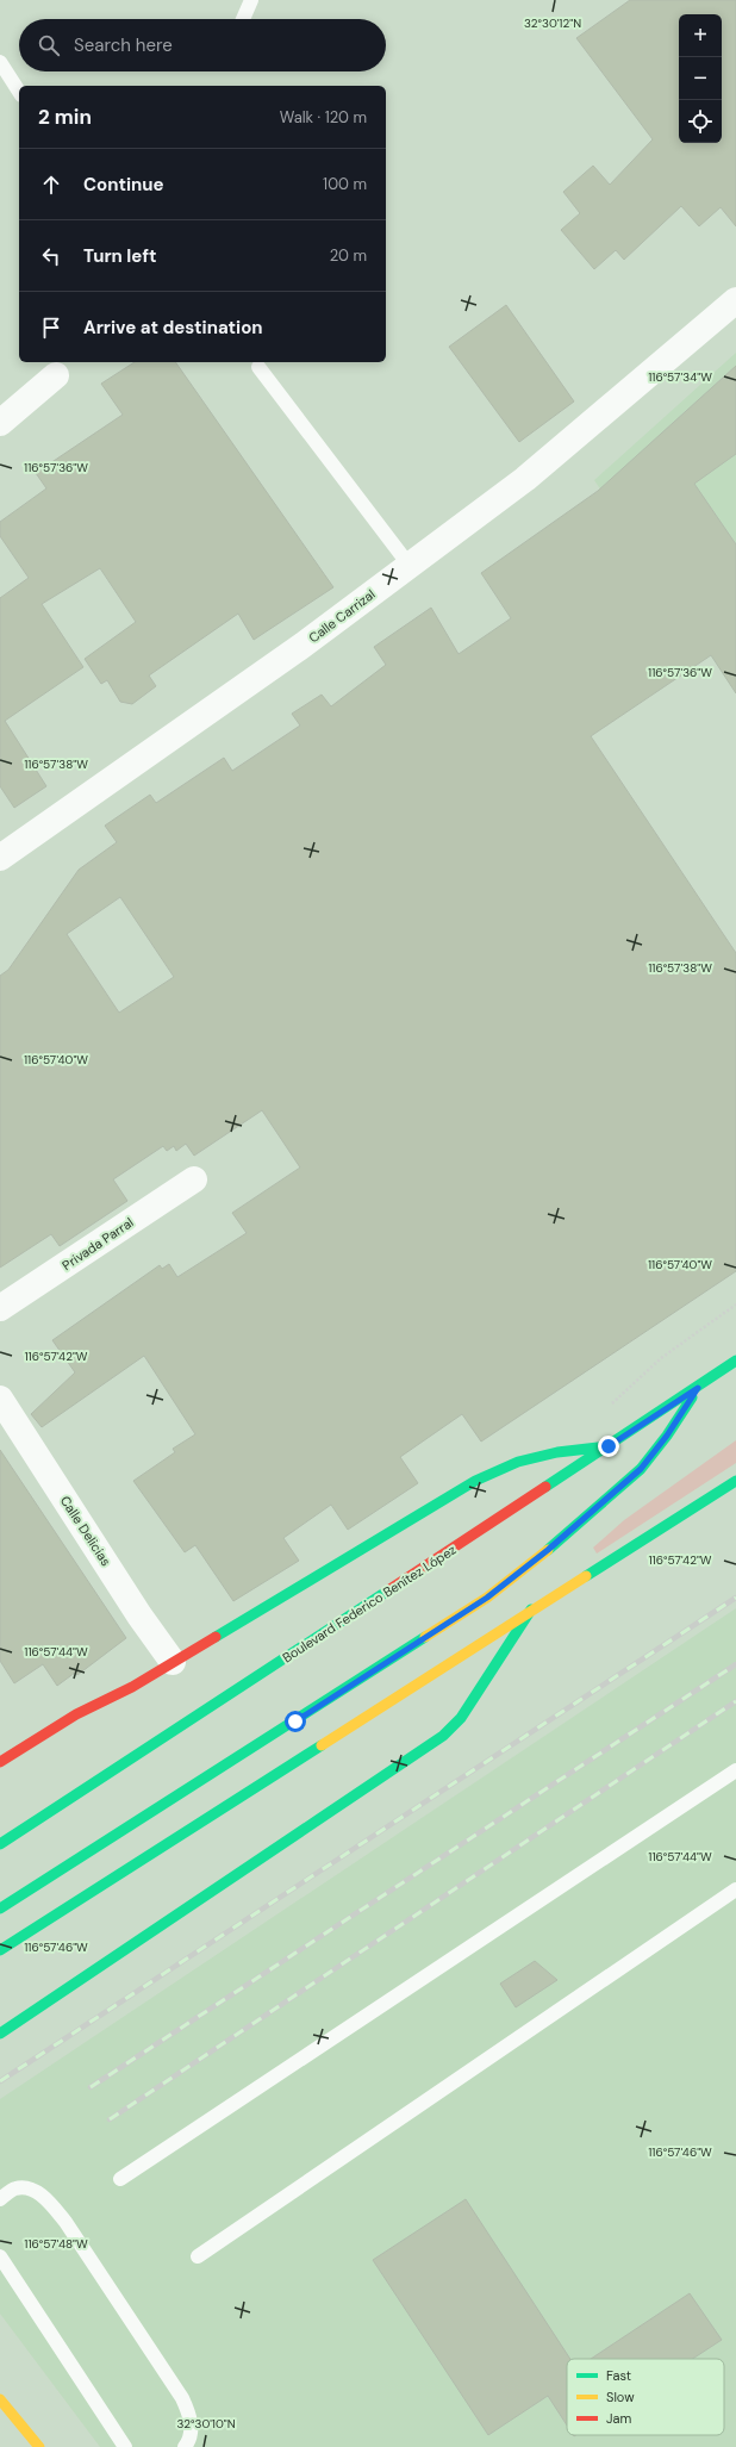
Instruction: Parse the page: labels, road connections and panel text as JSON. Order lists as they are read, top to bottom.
{
  "streets": {
    "main road": ["Boulevard Federico Benítez López"],
    "street": ["Calle Carrizal", "Privada Parral", "Calle Delicias"]
  },
  "legend": ["Fast", "Slow", "Jam"],
  "page": {
    "map_buttons": ["+", "−"],
    "search": "Search here",
    "heading": ["2 min", "Walk · 120 m"],
    "list": [
      ["Continue", "100 m"],
      ["Turn left", "20 m"],
      "Arrive at destination"
    ]
  },
  "coordinates": [
    "32°30'12\"N",
    "116°57'34\"W",
    "116°57'36\"W",
    "116°57'38\"W",
    "116°57'40\"W",
    "116°57'42\"W",
    "116°57'44\"W",
    "116°57'46\"W",
    "116°57'48\"W",
    "32°30'10\"N"
  ]
}
